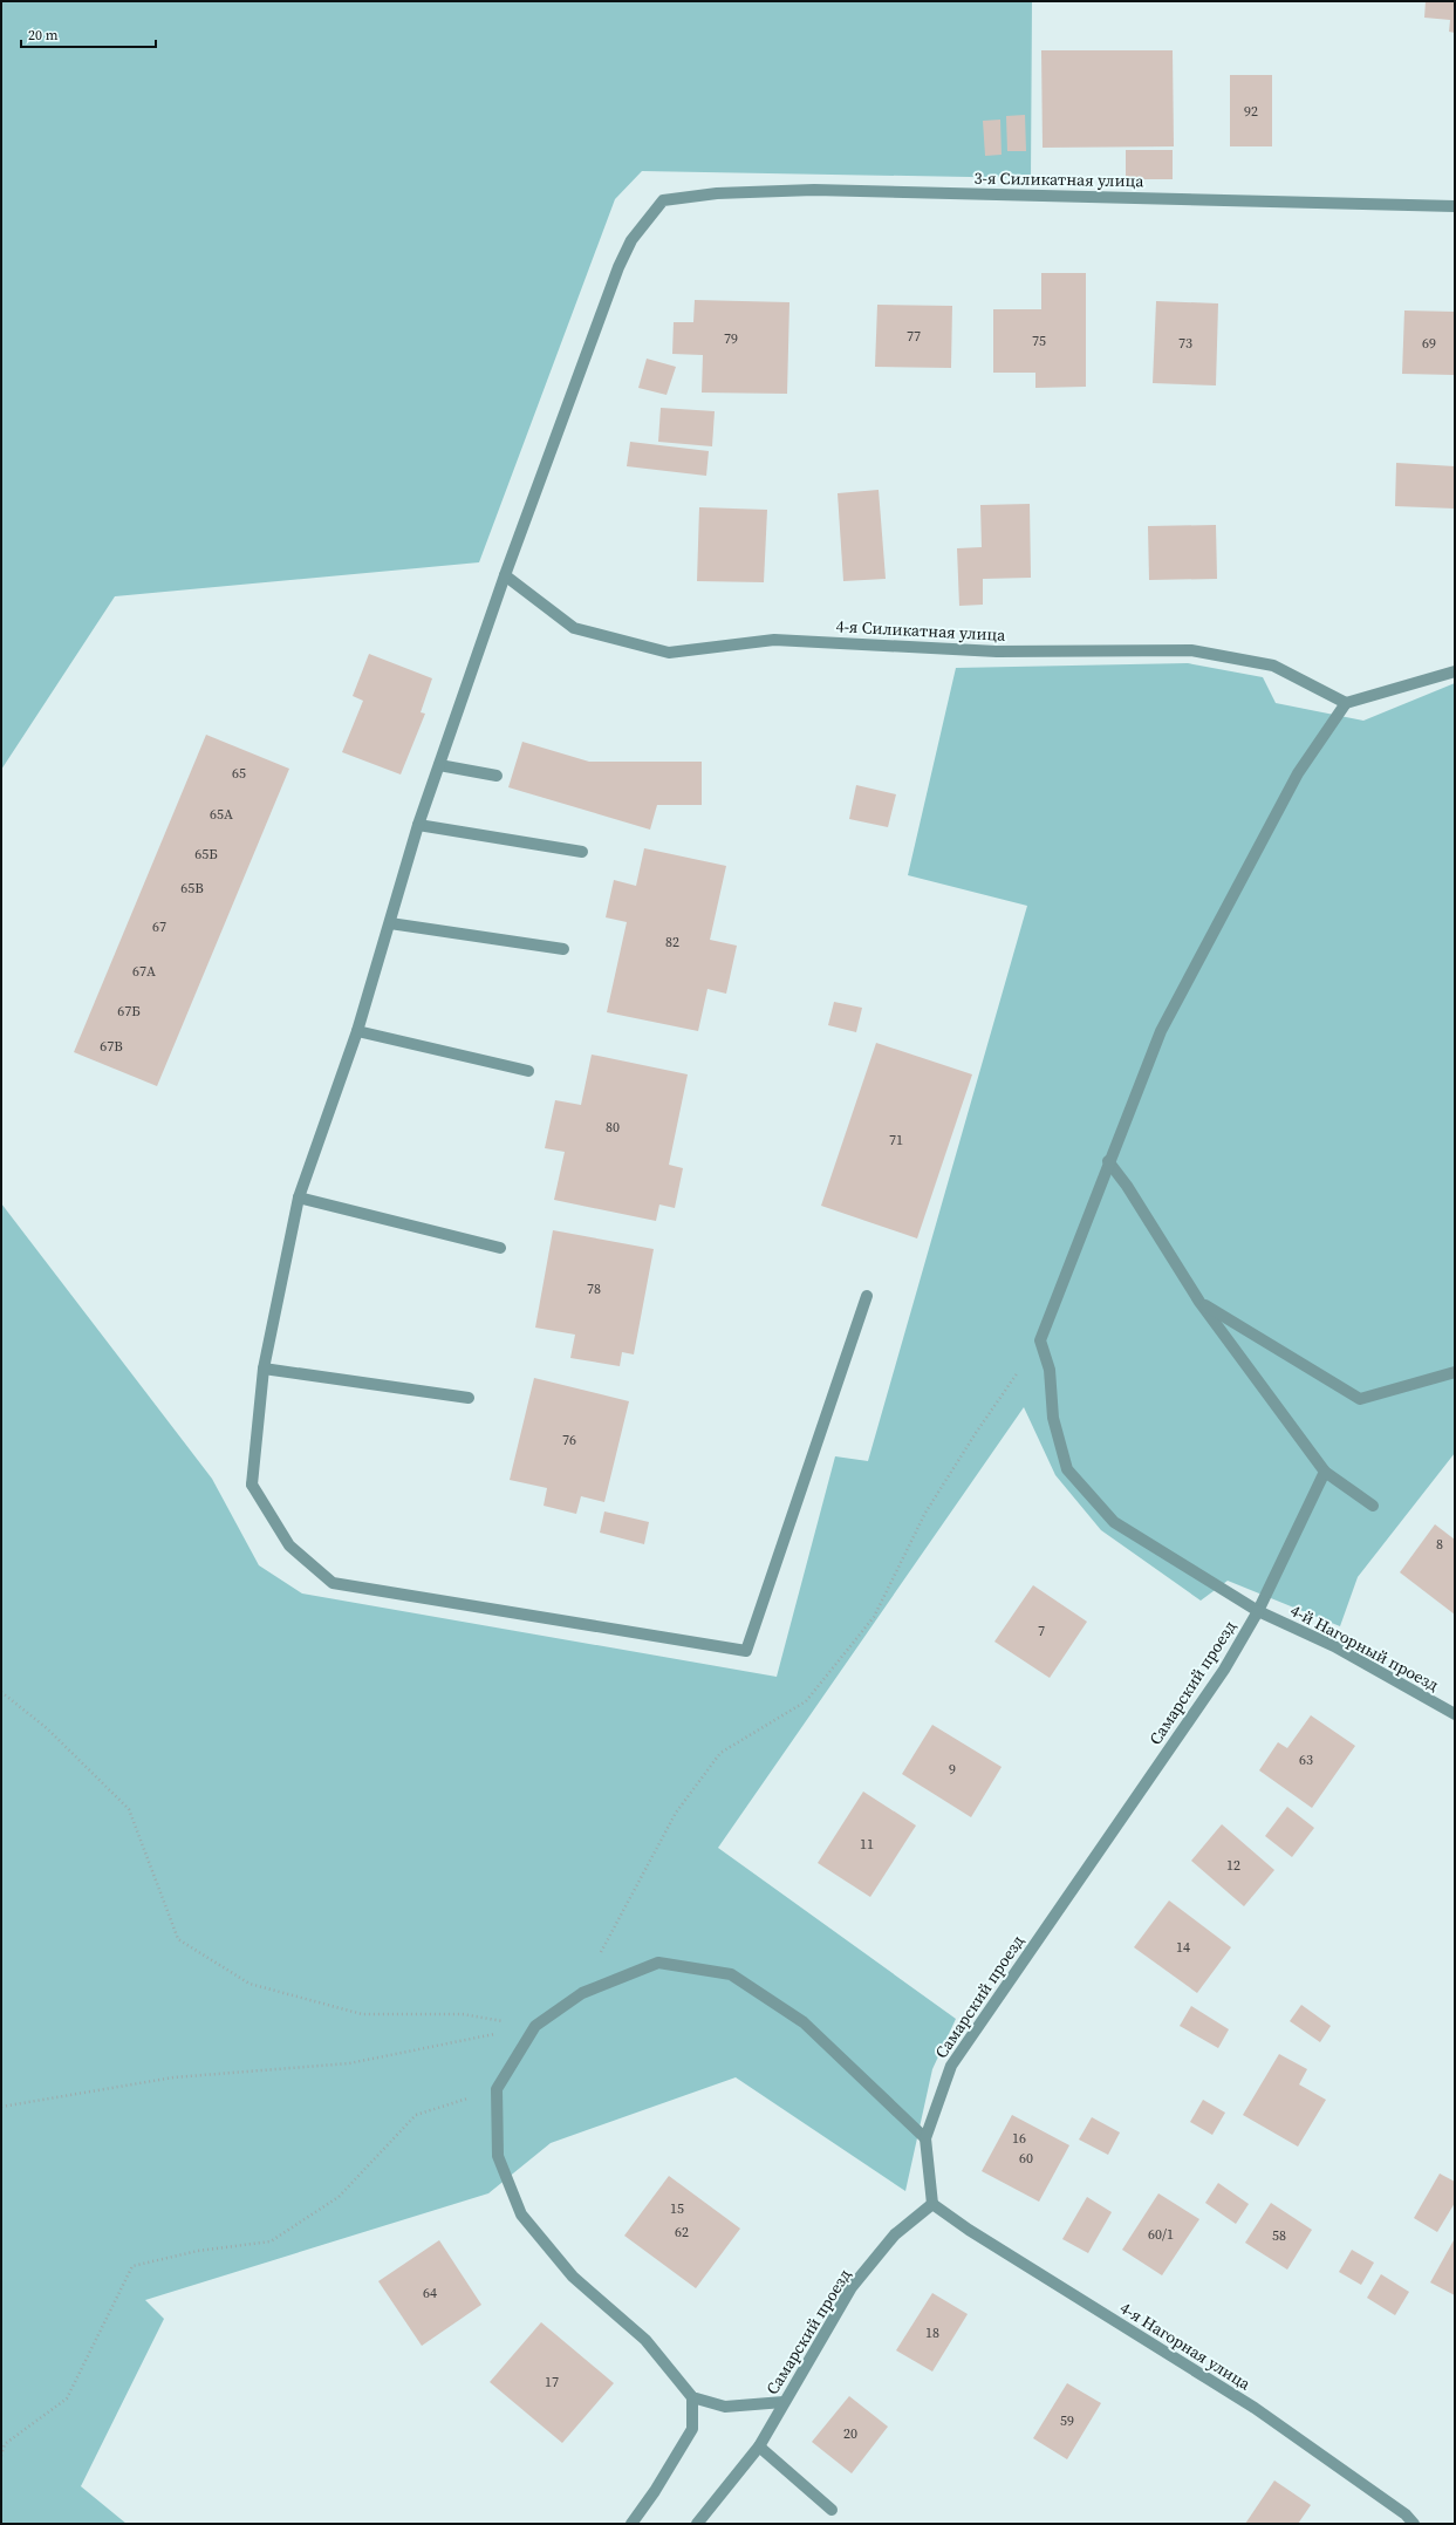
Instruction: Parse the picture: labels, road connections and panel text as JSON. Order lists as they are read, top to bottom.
{
  "streets": {
    "street": [
      "3-я Силикатная улица",
      "4-я Силикатная улица",
      "4-й Нагорный проезд",
      "Самарский проезд",
      "4-я Нагорная улица"
    ]
  },
  "crossings": [
    ["3-я Силикатная улица", "4-я Силикатная улица"],
    ["4-й Нагорный проезд", "Самарский проезд"],
    ["Самарский проезд", "4-я Нагорная улица"]
  ],
  "house_numbers": [
    "92",
    "77",
    "79",
    "75",
    "73",
    "69",
    "65",
    "65А",
    "65Б",
    "65В",
    "67",
    "82",
    "67А",
    "67Б",
    "67В",
    "80",
    "71",
    "78",
    "76",
    "8",
    "7",
    "63",
    "9",
    "11",
    "12",
    "14",
    "16",
    "60",
    "15",
    "62",
    "60/1",
    "58",
    "64",
    "18",
    "17",
    "59",
    "20"
  ],
  "scale_bar": "20 m"
}
